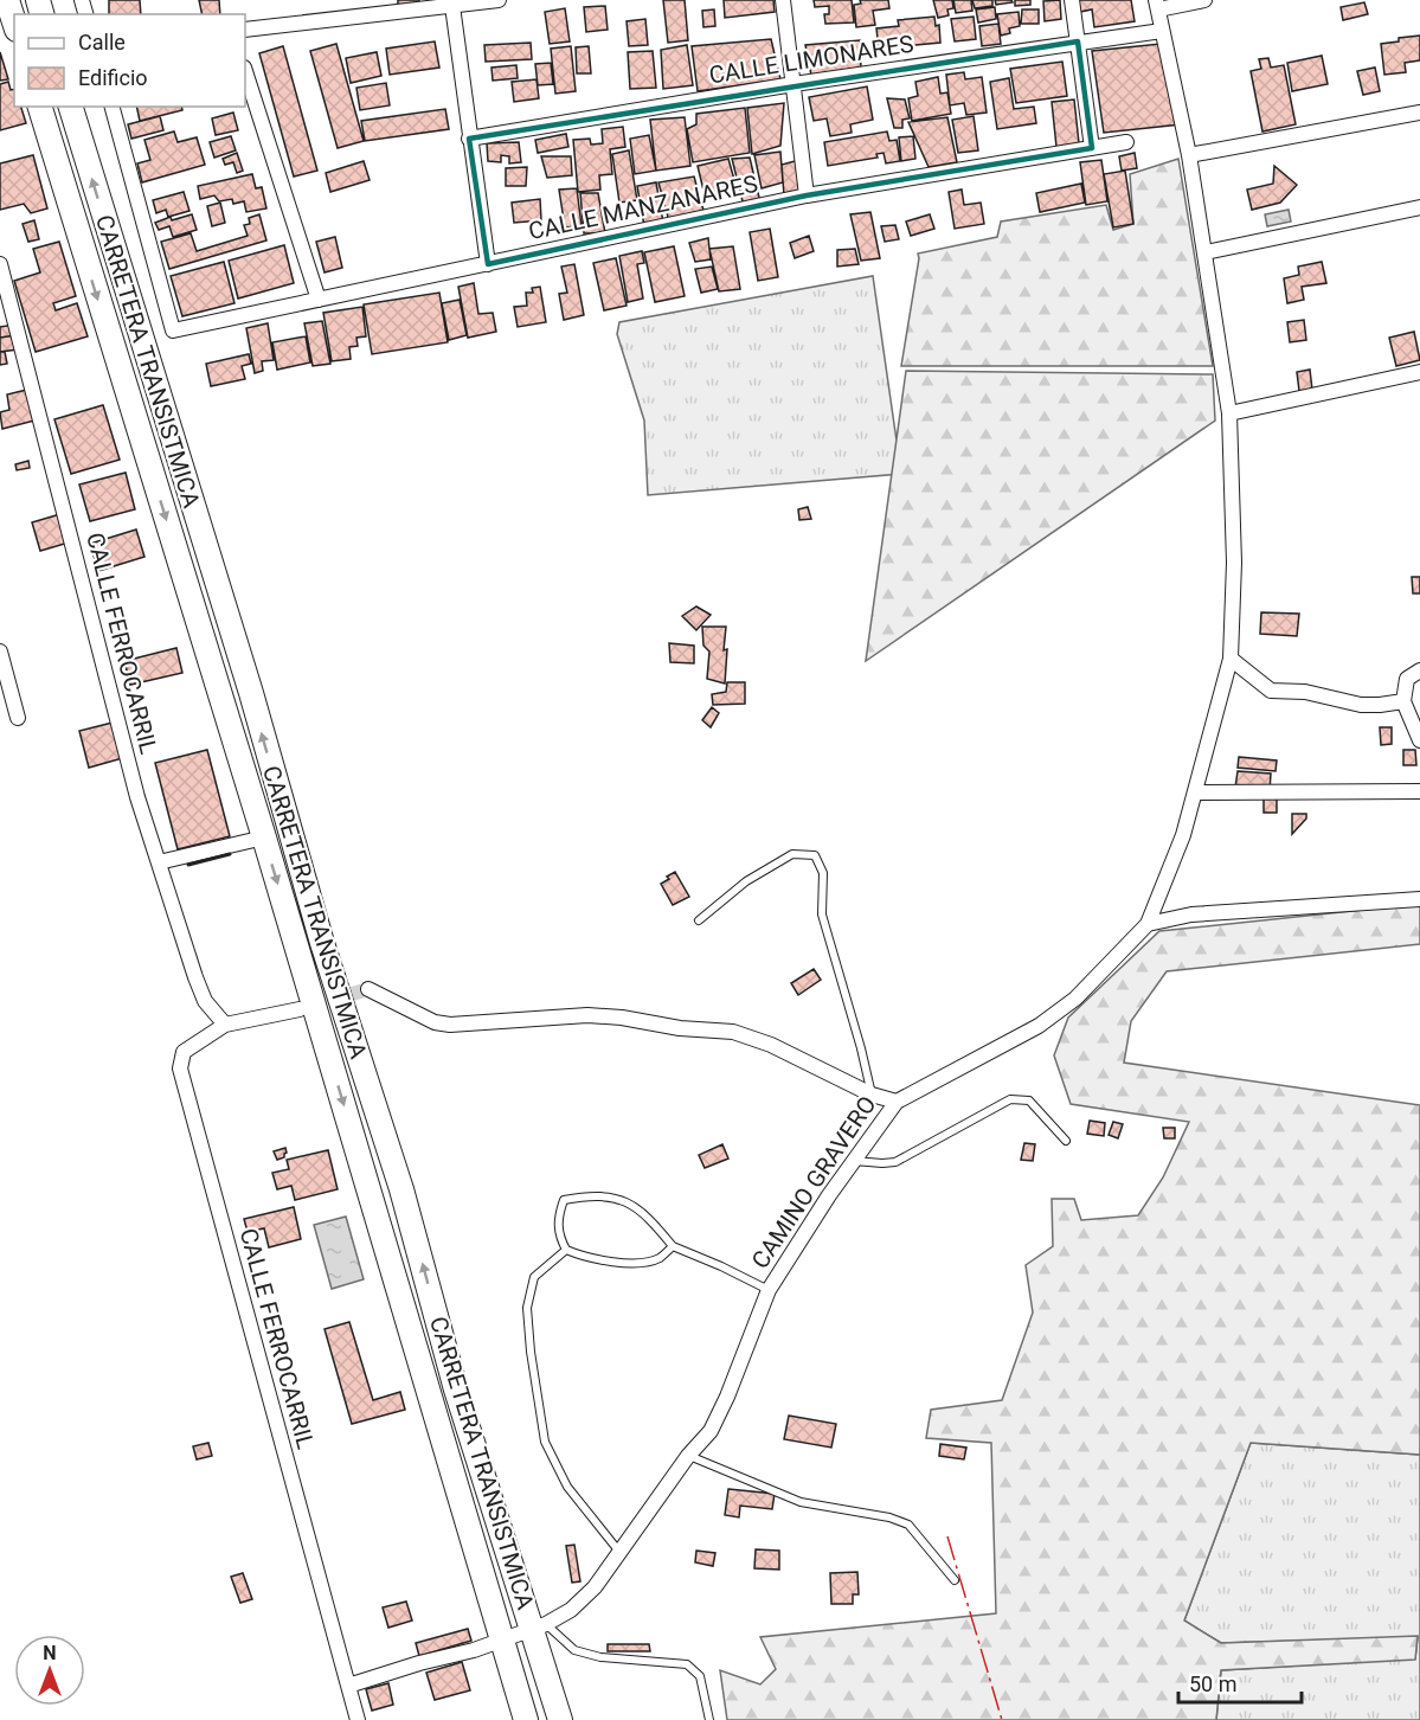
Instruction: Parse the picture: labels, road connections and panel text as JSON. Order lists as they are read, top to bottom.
{
  "streets": {
    "main road": ["CARRETERA TRANSISTMICA"],
    "street": [
      "CALLE LIMONARES",
      "CALLE MANZANARES",
      "CALLE FERROCARRIL",
      "CAMINO GRAVERO"
    ]
  },
  "crossings": [
    ["CARRETERA TRANSISTMICA", "CAMINO GRAVERO"],
    ["CALLE FERROCARRIL", "CAMINO GRAVERO"]
  ],
  "legend": ["Calle", "Edificio"],
  "scale_bar": "50 m",
  "north": "top"
}
